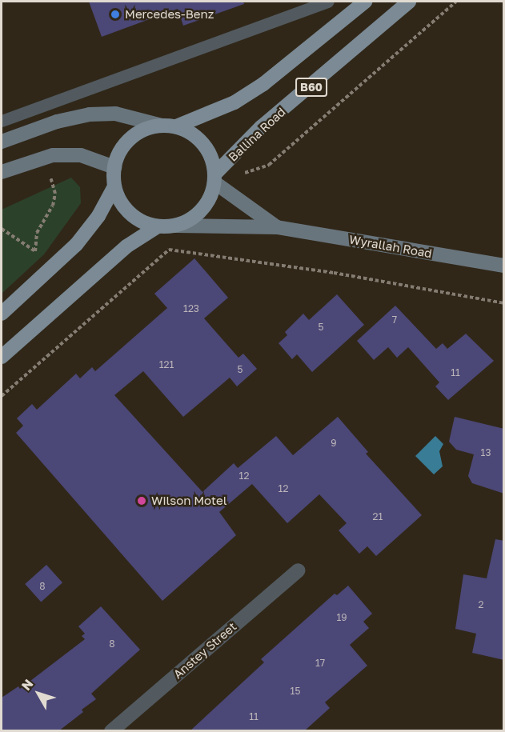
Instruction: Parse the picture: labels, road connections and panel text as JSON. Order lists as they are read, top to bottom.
{
  "streets": {
    "main road": ["B60", "Ballina Road", "Wyrallah Road"],
    "street": ["Anstey Street"]
  },
  "crossings": [
    ["B60", "Ballina Road"],
    ["B60", "Wyrallah Road"],
    ["Ballina Road", "Wyrallah Road"]
  ],
  "places": ["Mercedes-Benz", "Wilson Motel"],
  "house_numbers": [
    "123",
    "7",
    "5",
    "121",
    "5",
    "11",
    "9",
    "13",
    "12",
    "12",
    "21",
    "8",
    "2",
    "19",
    "8",
    "17",
    "15",
    "11"
  ],
  "north": "top left"
}
